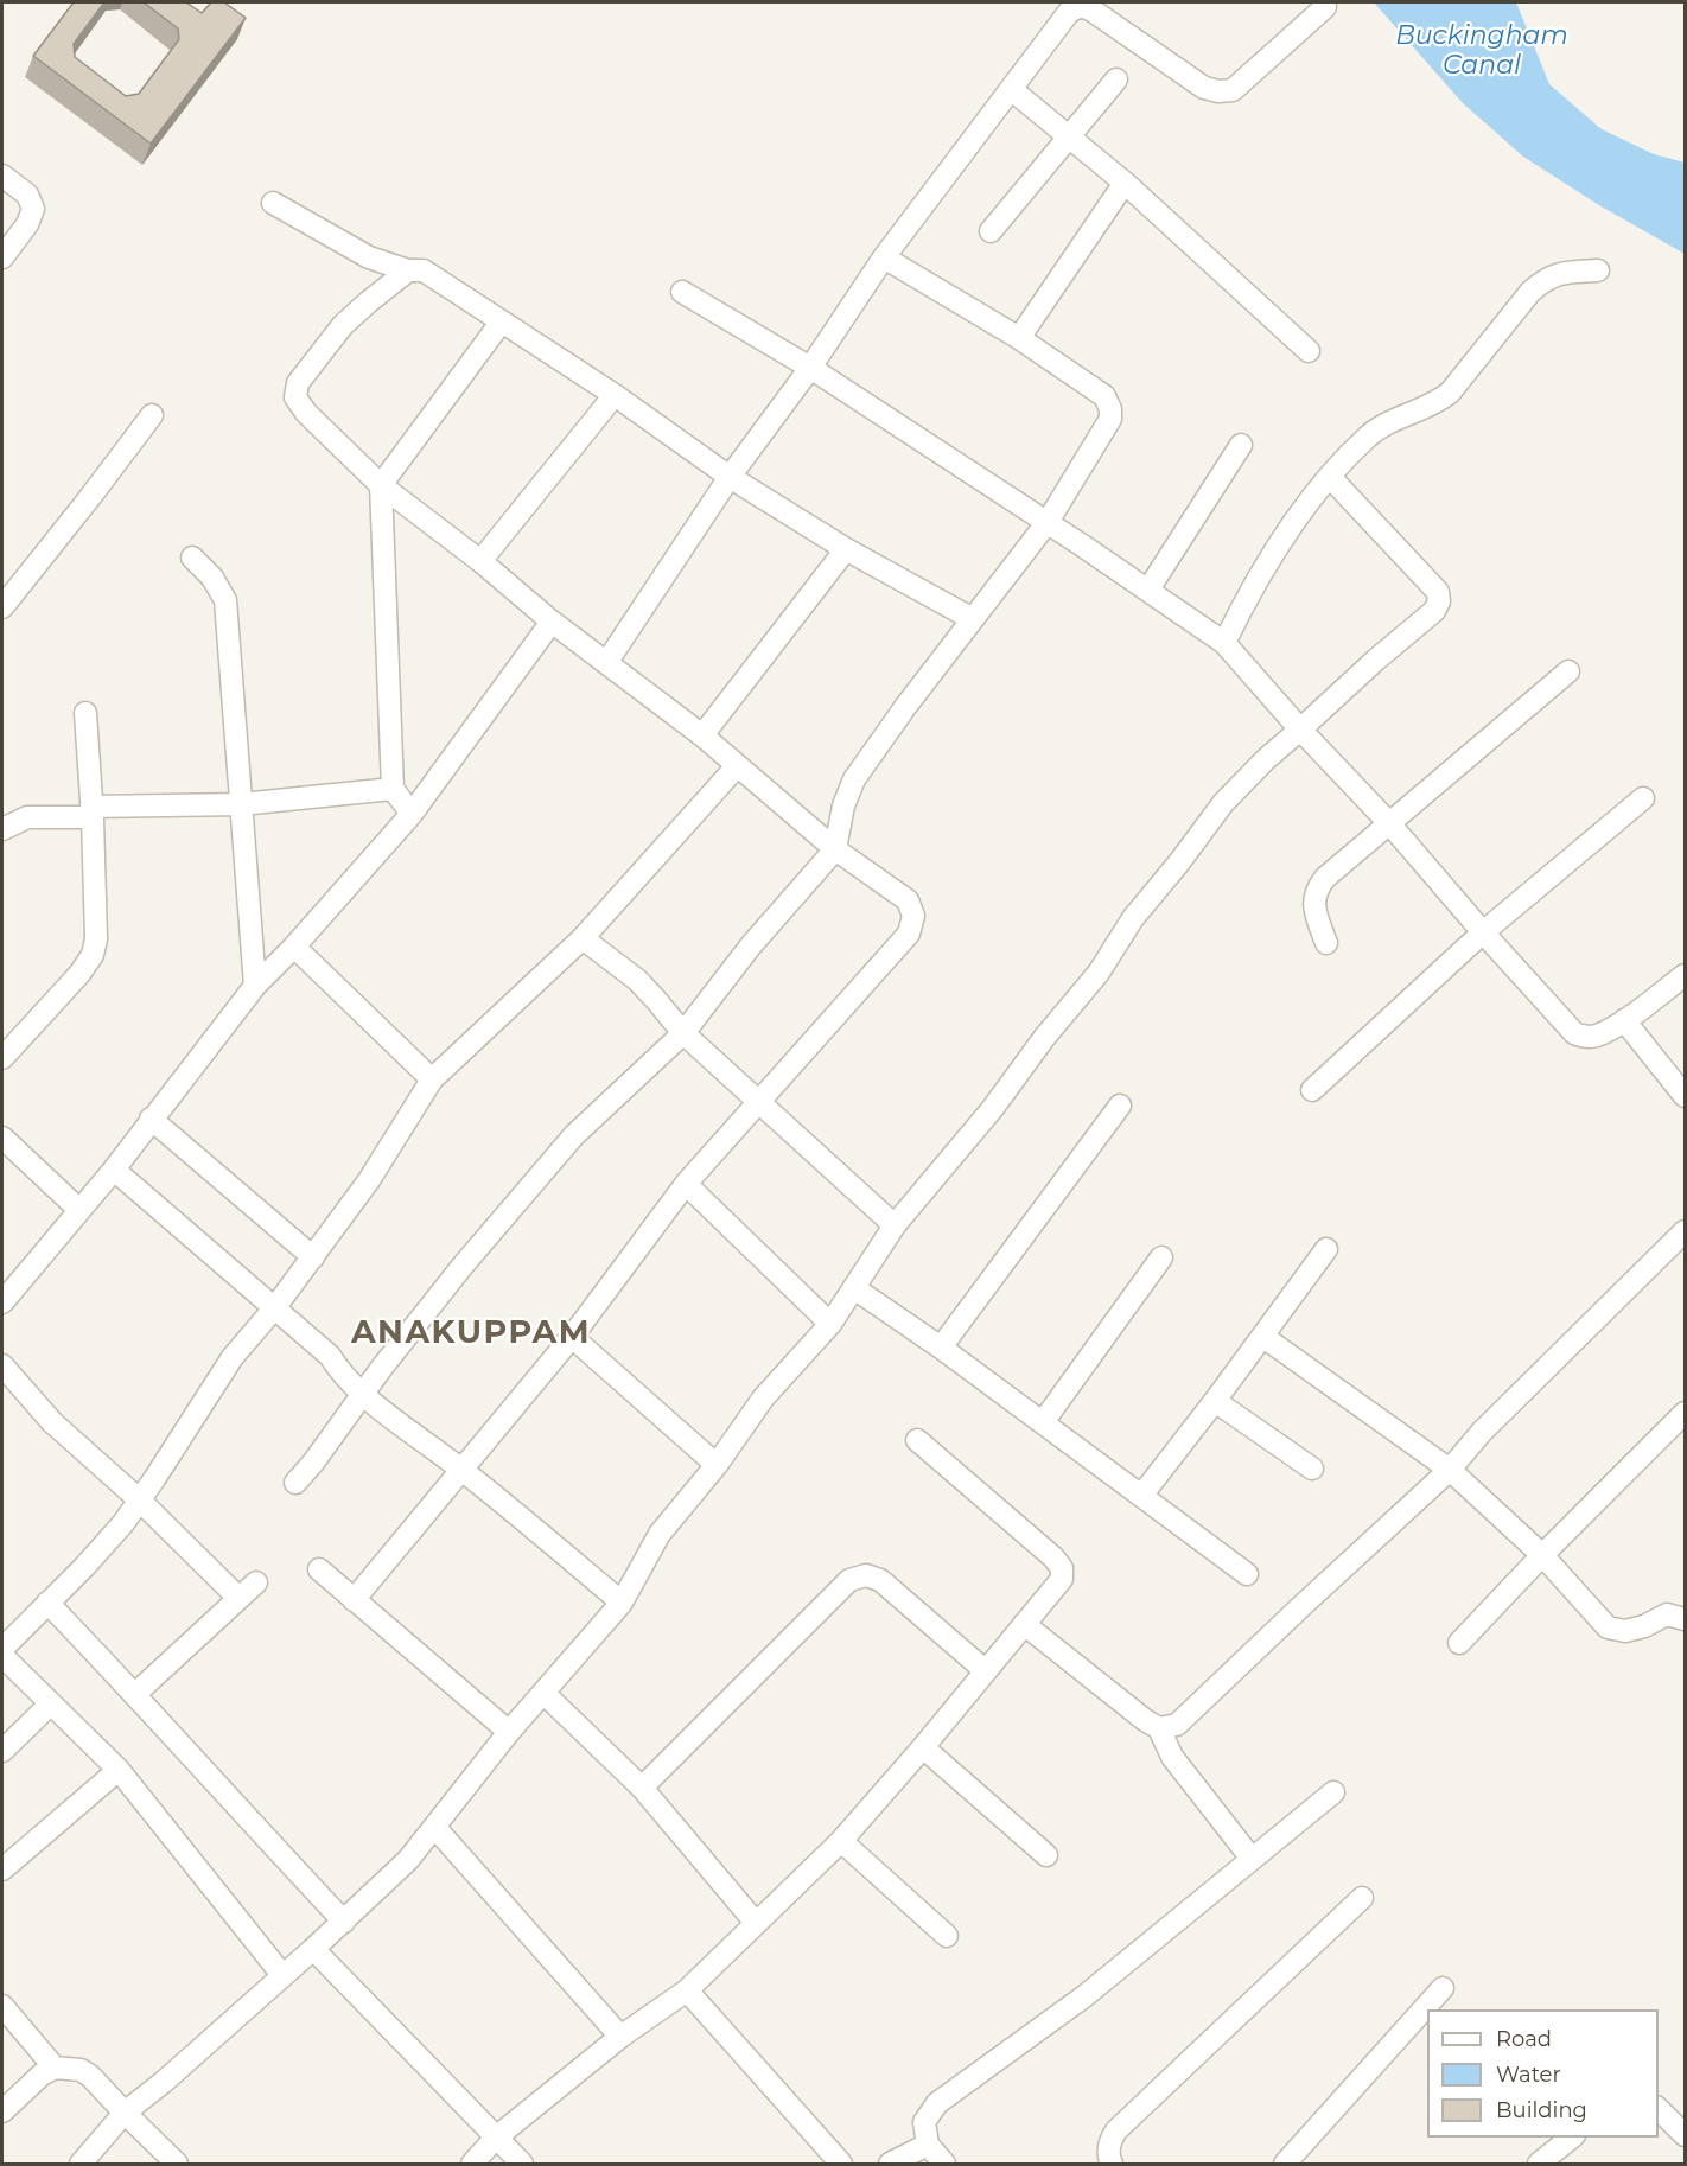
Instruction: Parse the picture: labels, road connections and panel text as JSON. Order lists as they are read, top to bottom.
{
  "districts": ["ANAKUPPAM"],
  "water": ["Buckingham Canal"],
  "legend": ["Road", "Water", "Building"]
}
